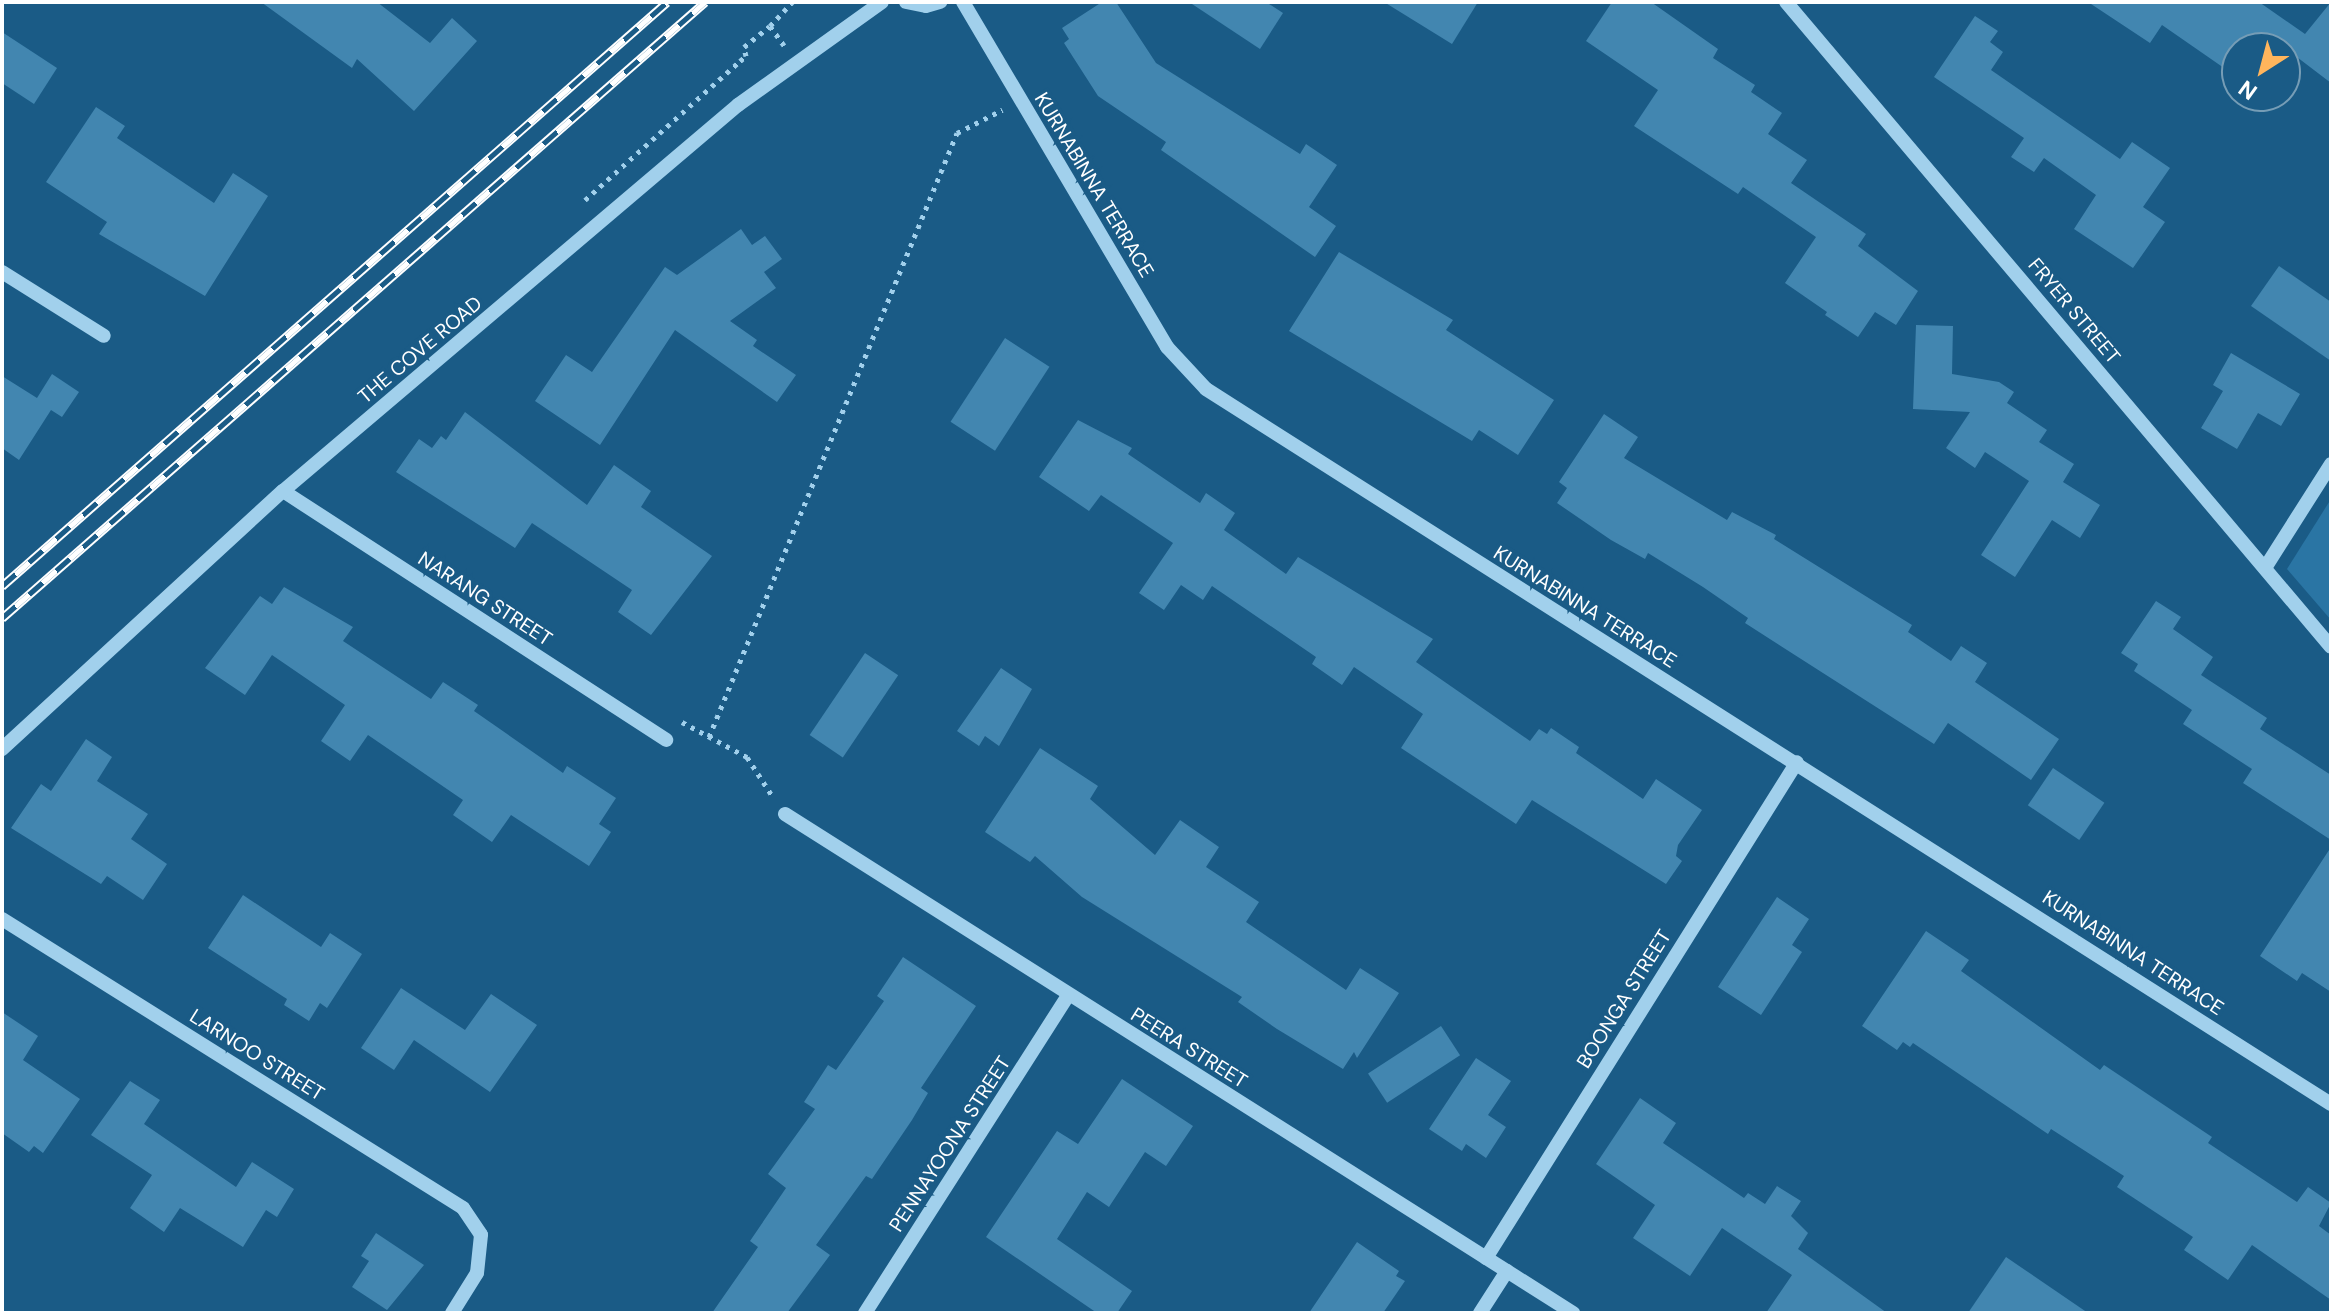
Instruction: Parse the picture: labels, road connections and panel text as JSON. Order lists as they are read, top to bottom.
{
  "streets": {
    "street": [
      "KURNABINNA TERRACE",
      "FRYER STREET",
      "THE COVE ROAD",
      "NARANG STREET",
      "BOONGA STREET",
      "PEERA STREET",
      "LARNOO STREET",
      "PENNAYOONA STREET"
    ]
  },
  "crossings": [
    ["KURNABINNA TERRACE", "BOONGA STREET"],
    ["THE COVE ROAD", "NARANG STREET"],
    ["BOONGA STREET", "PEERA STREET"],
    ["PEERA STREET", "PENNAYOONA STREET"]
  ],
  "north": "bottom left"
}
